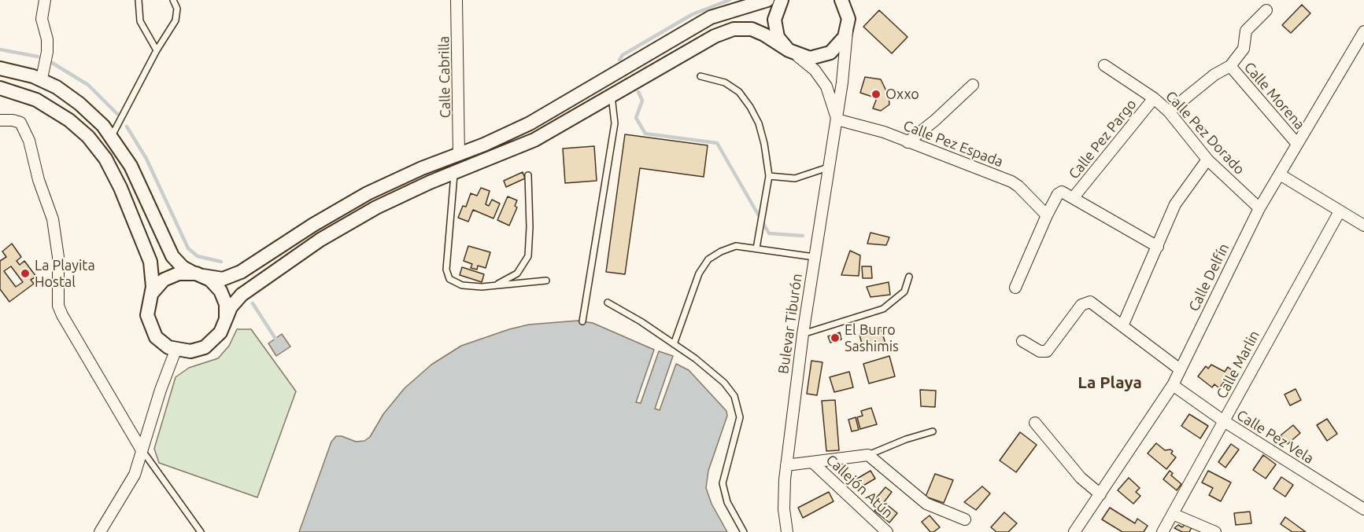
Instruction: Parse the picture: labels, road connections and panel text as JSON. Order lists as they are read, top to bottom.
{
  "streets": {
    "street": [
      "Calle Cabrilla",
      "Calle Morena",
      "Calle Pez Dorado",
      "Calle Pez Pargo",
      "Calle Pez Espada",
      "Calle Delfín",
      "Bulevar Tiburón",
      "Calle Marlin",
      "Calle Pez Vela",
      "Callejón Atún"
    ]
  },
  "crossings": [
    ["Calle Morena", "Calle Delfín"],
    ["Calle Pez Dorado", "Calle Pez Pargo"],
    ["Calle Pez Dorado", "Calle Delfín"],
    ["Calle Pez Pargo", "Calle Pez Espada"],
    ["Calle Pez Espada", "Bulevar Tiburón"],
    ["Calle Delfín", "Calle Pez Vela"],
    ["Bulevar Tiburón", "Callejón Atún"],
    ["Calle Marlin", "Calle Pez Vela"]
  ],
  "districts": ["La Playa"],
  "places": ["Oxxo", "La Playita Hostal", "El Burro Sashimis"]
}
